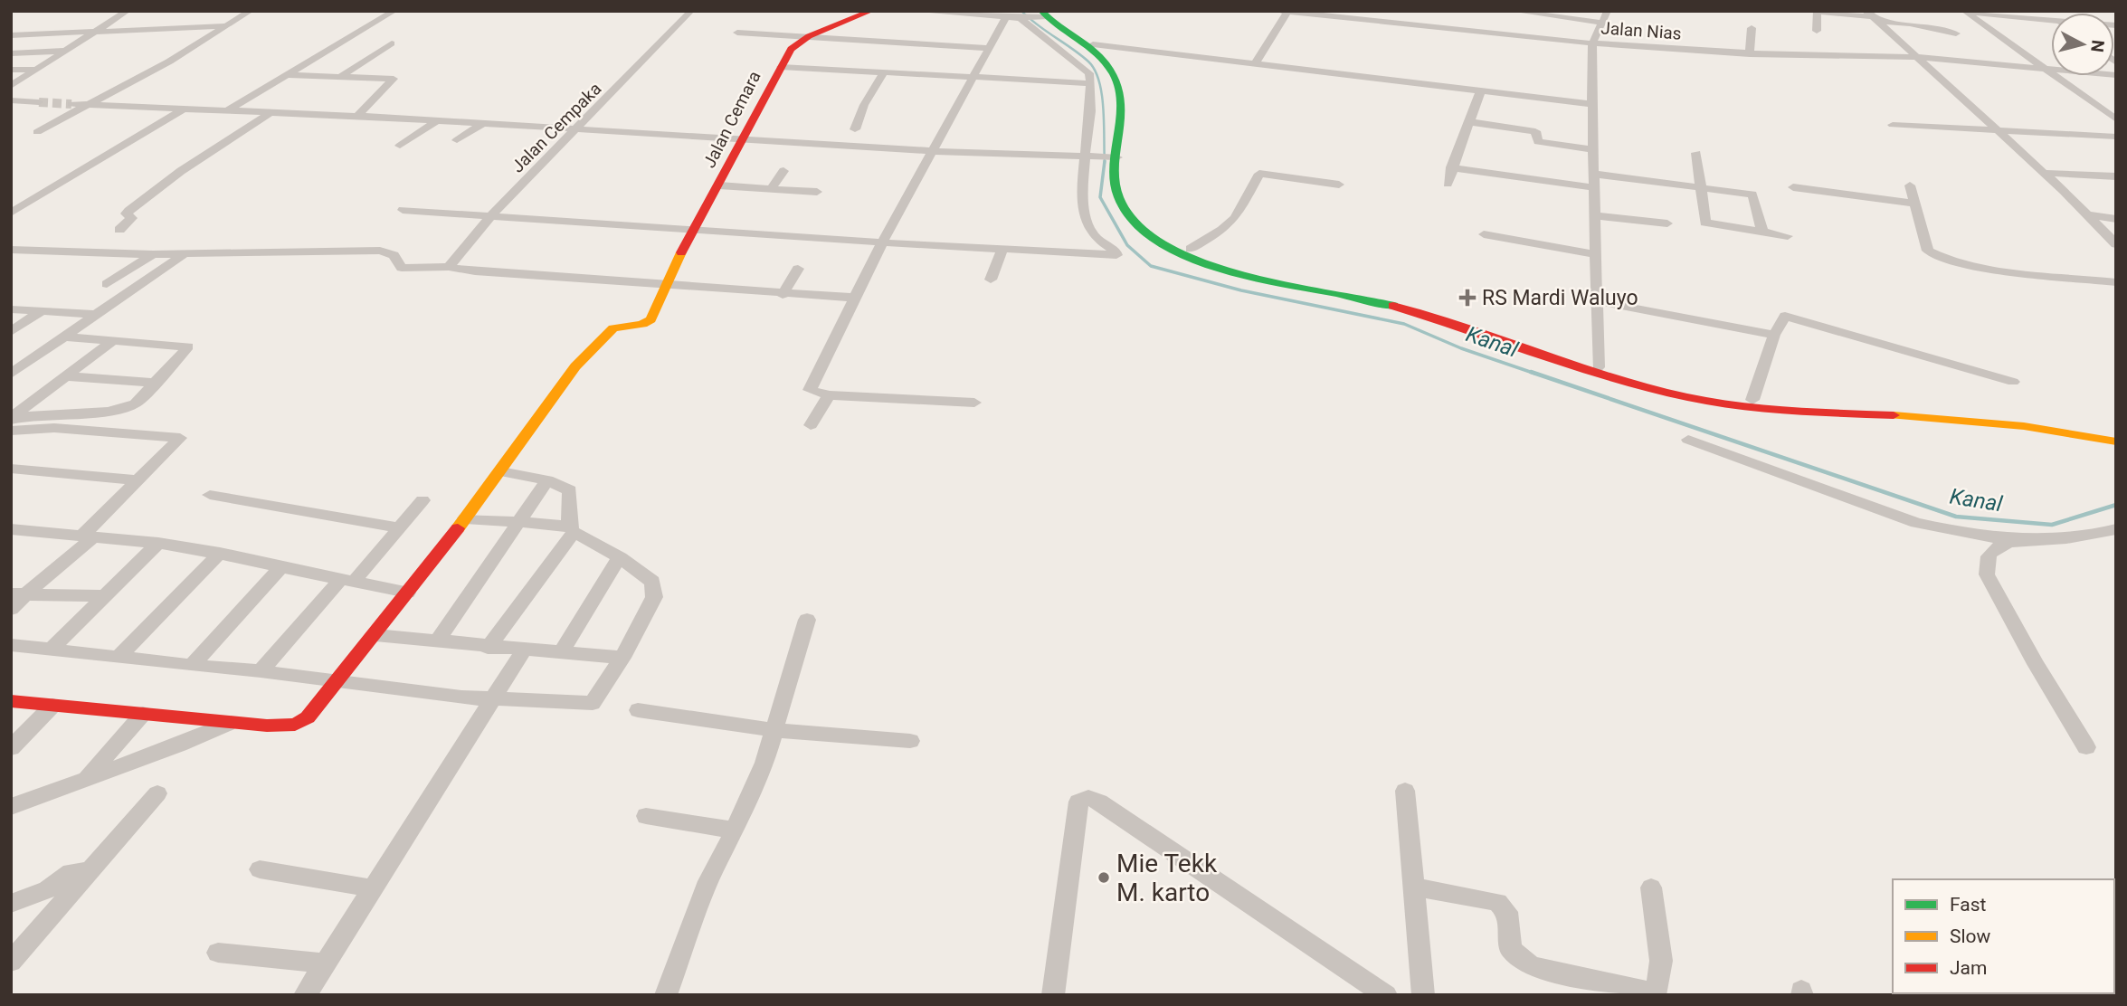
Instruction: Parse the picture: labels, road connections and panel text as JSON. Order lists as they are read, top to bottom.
{
  "streets": {
    "main road": ["Jalan Cemara"],
    "street": ["Jalan Nias", "Jalan Cempaka"]
  },
  "water": ["Kanal"],
  "places": {
    "health": ["RS Mardi Waluyo"],
    "other": ["Mie Tekk M. karto"]
  },
  "legend": ["Fast", "Slow", "Jam"],
  "north": "right"
}
